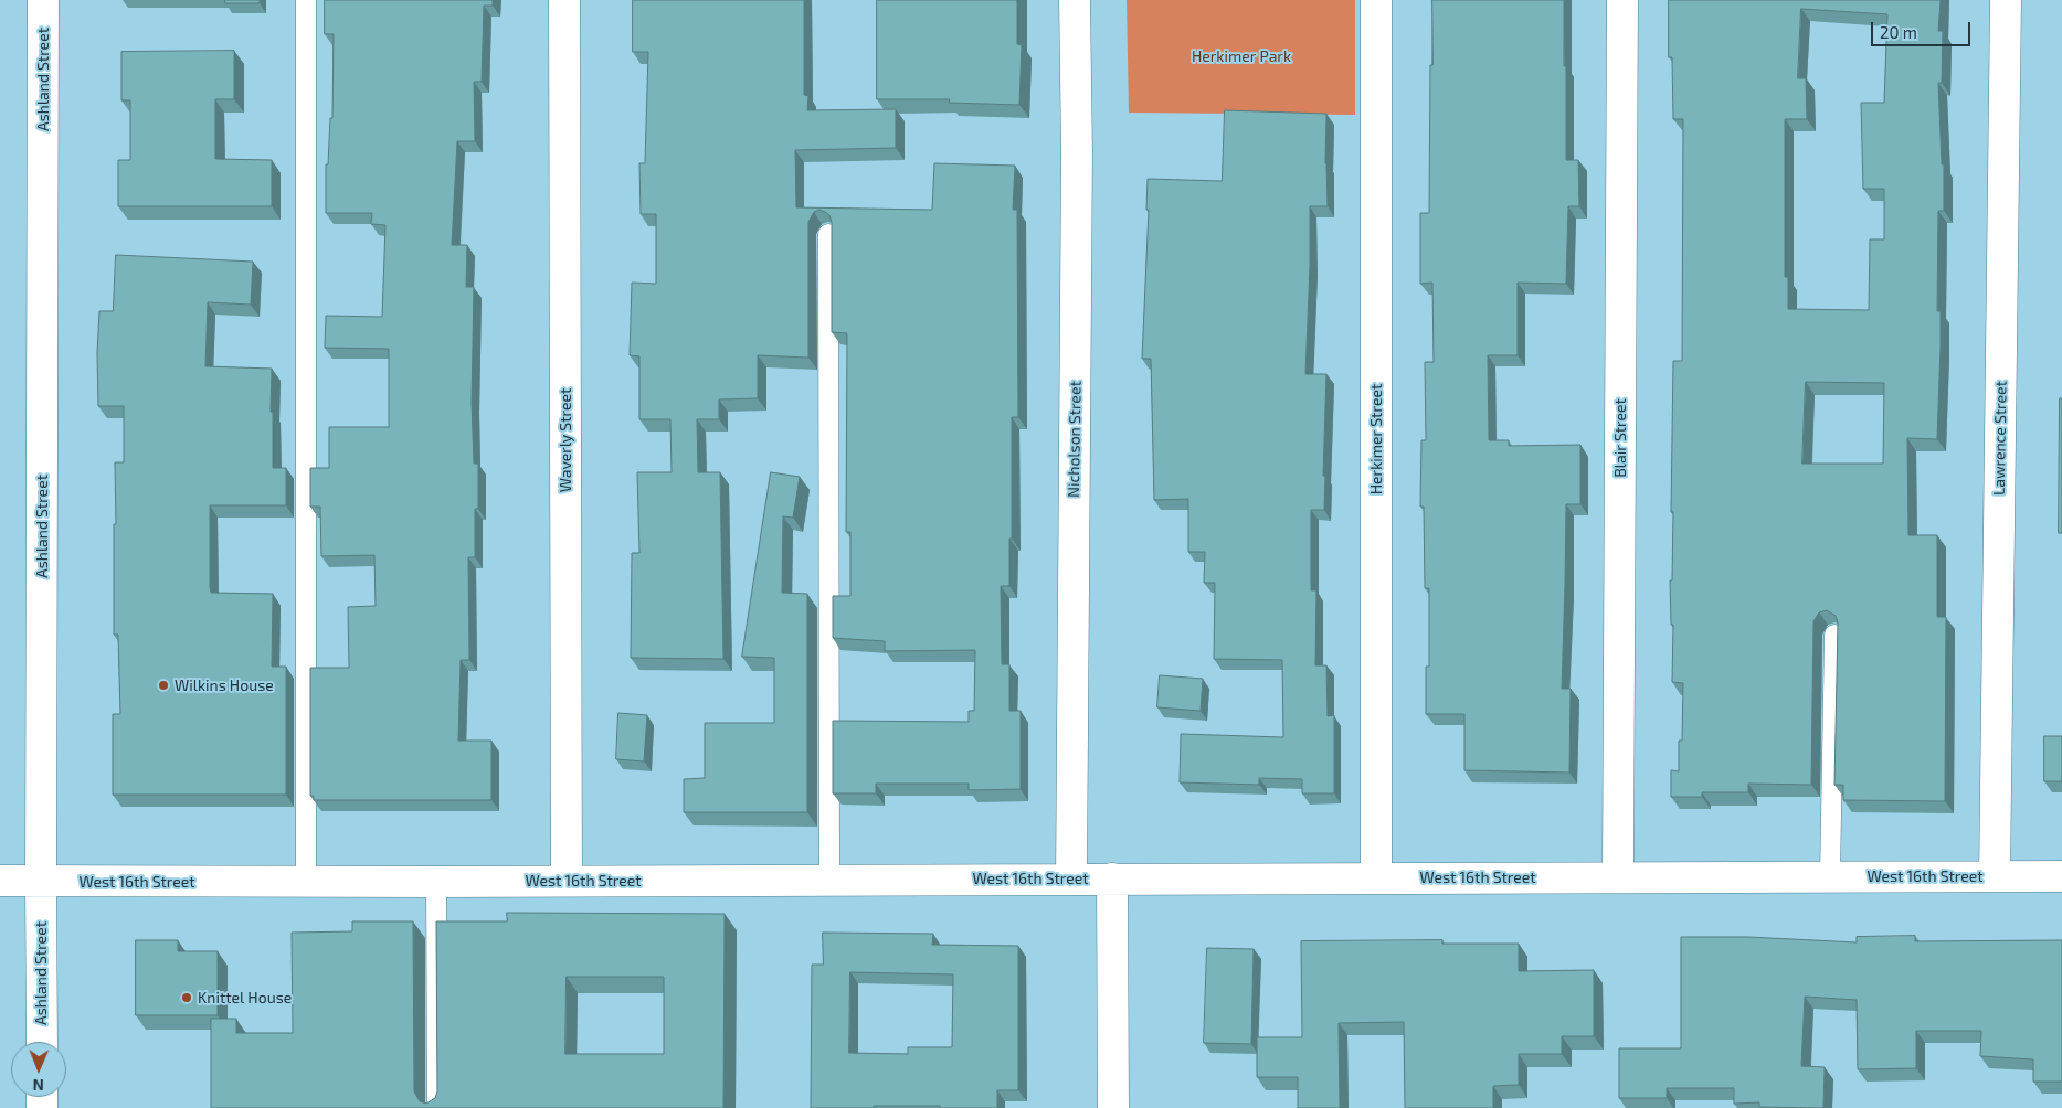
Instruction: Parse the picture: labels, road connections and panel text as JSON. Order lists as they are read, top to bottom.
{
  "streets": {
    "street": [
      "Ashland Street",
      "Blair Street",
      "Lawrence Street",
      "Nicholson Street",
      "Herkimer Street",
      "Waverly Street",
      "West 16th Street"
    ]
  },
  "crossings": [
    ["Ashland Street", "West 16th Street"],
    ["Blair Street", "West 16th Street"],
    ["Lawrence Street", "West 16th Street"],
    ["Nicholson Street", "West 16th Street"],
    ["Herkimer Street", "West 16th Street"],
    ["Waverly Street", "West 16th Street"]
  ],
  "parks": ["Herkimer Park"],
  "places": ["Wilkins House", "Knittel House"],
  "scale_bar": "20 m",
  "north": "bottom"
}
